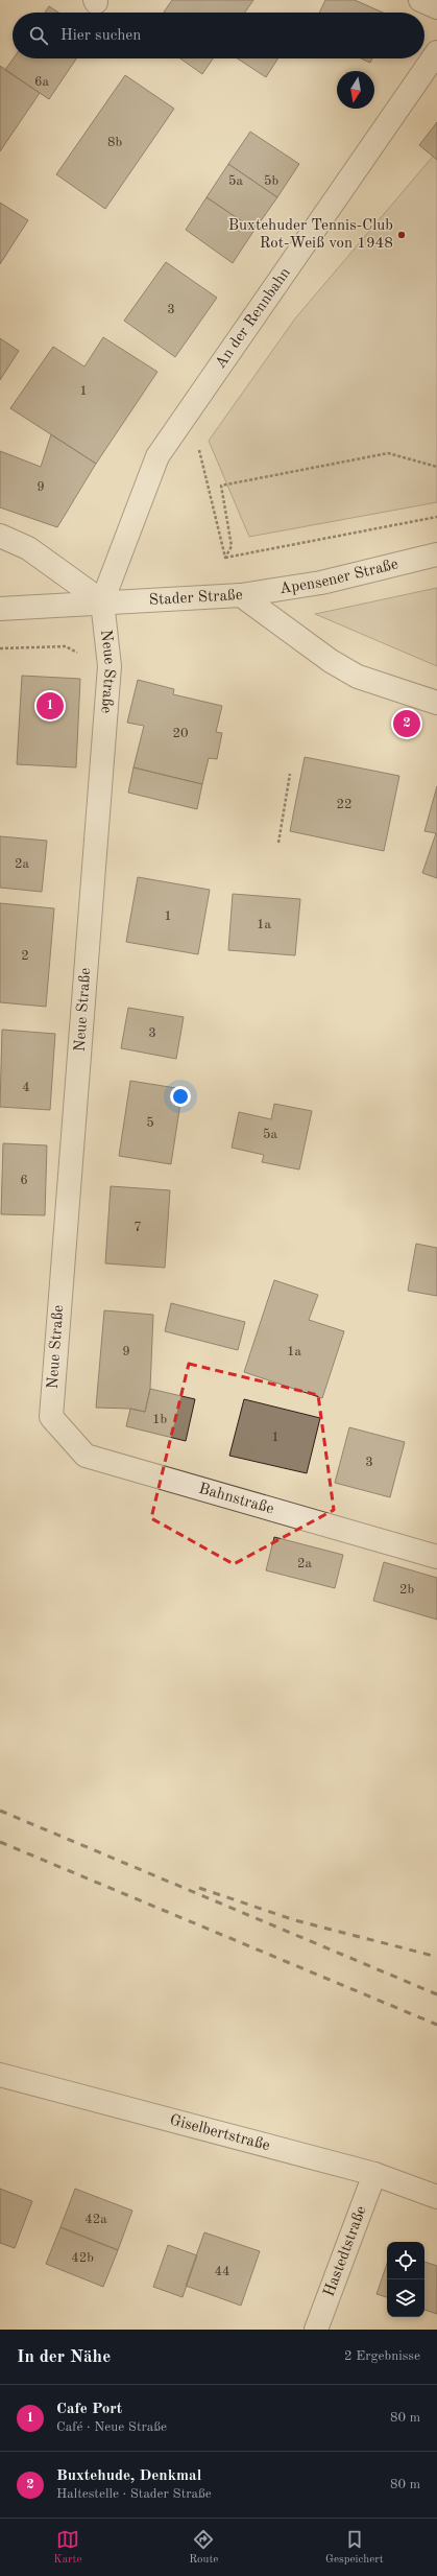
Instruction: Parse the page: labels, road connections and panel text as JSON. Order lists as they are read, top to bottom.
{
  "streets": {
    "street": [
      "An der Rennbahn",
      "Apensener Straße",
      "Stader Straße",
      "Neue Straße",
      "Bahnstraße",
      "Giselbertstraße",
      "Hastedtstraße"
    ]
  },
  "crossings": [
    ["An der Rennbahn", "Stader Straße"],
    ["An der Rennbahn", "Neue Straße"],
    ["Apensener Straße", "Stader Straße"],
    ["Stader Straße", "Neue Straße"],
    ["Neue Straße", "Bahnstraße"],
    ["Giselbertstraße", "Hastedtstraße"]
  ],
  "places": ["Buxtehuder Tennis-Club Rot-Weiß von 1948"],
  "house_numbers": [
    "6a",
    "8b",
    "5a",
    "5b",
    "3",
    "1",
    "9",
    "20",
    "22",
    "2a",
    "1",
    "1a",
    "2",
    "3",
    "4",
    "5",
    "5a",
    "6",
    "7",
    "9",
    "1a",
    "1b",
    "1",
    "3",
    "2a",
    "2b",
    "42a",
    "42b",
    "44"
  ],
  "north": "bottom",
  "page": {
    "search": "Hier suchen",
    "pins": ["1", "2"],
    "heading": ["In der Nähe", "2 Ergebnisse"],
    "list": [
      {
        "mark": "1",
        "name": "Cafe Port",
        "note": "Café · Neue Straße",
        "value": "80 m"
      },
      {
        "mark": "2",
        "name": "Buxtehude, Denkmal",
        "note": "Haltestelle · Stader Straße",
        "value": "80 m"
      }
    ],
    "nav": ["Karte", "Route", "Gespeichert"]
  }
}
